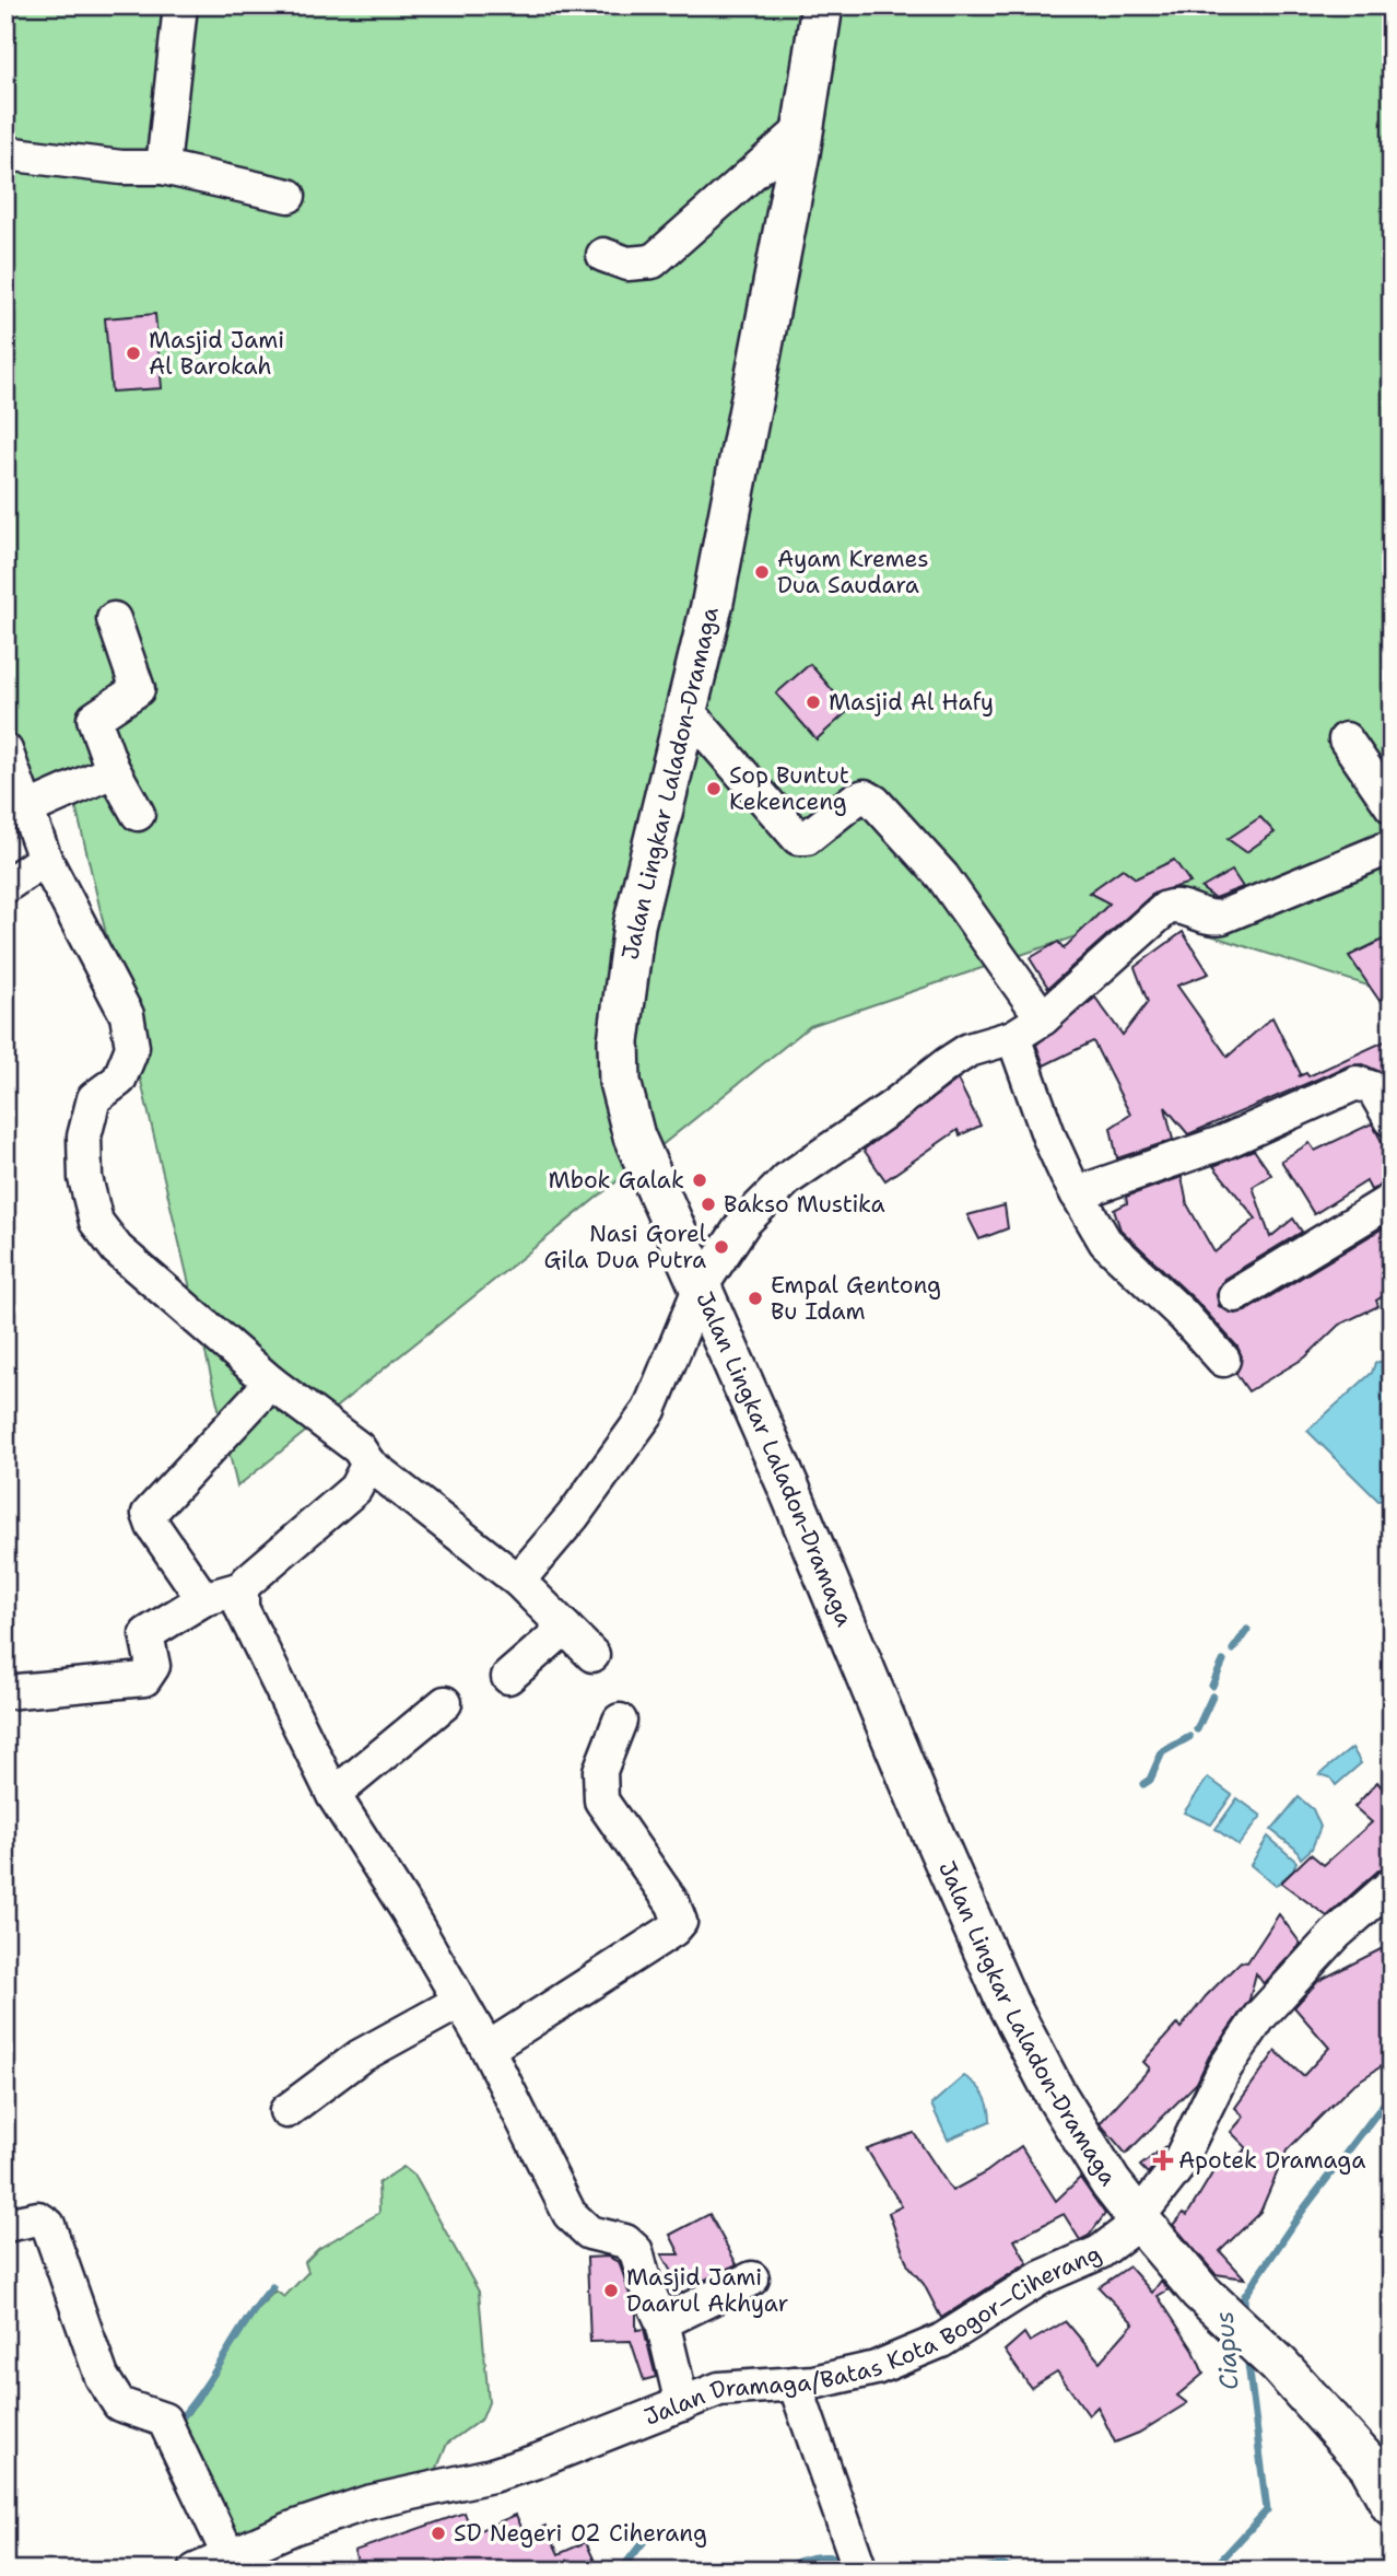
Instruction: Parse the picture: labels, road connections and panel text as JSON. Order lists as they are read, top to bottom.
{
  "streets": {
    "main road": ["Jalan Lingkar Laladon-Dramaga"],
    "street": ["Jalan Dramaga/Batas Kota Bogor–Ciherang"]
  },
  "crossings": [
    ["Jalan Lingkar Laladon-Dramaga", "Jalan Dramaga/Batas Kota Bogor–Ciherang"]
  ],
  "water": ["Ciapus"],
  "places": {
    "other": [
      "Masjid Jami Al Barokah",
      "Ayam Kremes Dua Saudara",
      "Masjid Al Hafy",
      "Sop Buntut Kekenceng",
      "Mbok Galak",
      "Bakso Mustika",
      "Nasi Gorel Gila Dua Putra",
      "Empal Gentong Bu Idam",
      "Masjid Jami Daarul Akhyar",
      "SD Negeri 02 Ciherang"
    ],
    "health": ["Apotek Dramaga"]
  }
}
